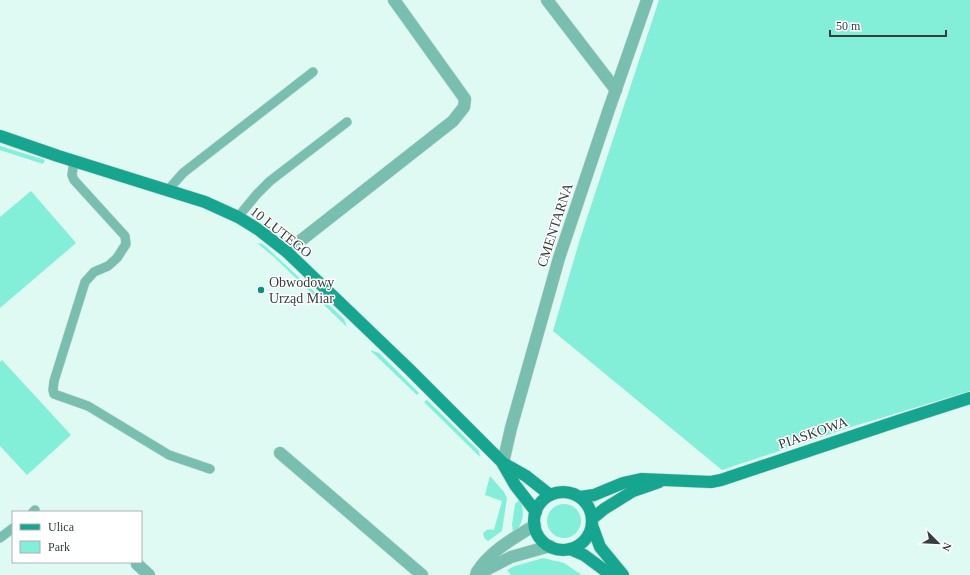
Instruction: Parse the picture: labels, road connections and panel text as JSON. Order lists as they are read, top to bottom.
{
  "streets": {
    "street": ["CMENTARNA", "10 LUTEGO", "PIASKOWA"]
  },
  "crossings": [
    ["CMENTARNA", "10 LUTEGO"]
  ],
  "places": ["Obwodowy Urząd Miar"],
  "legend": ["Ulica", "Park"],
  "scale_bar": "50 m",
  "north": "bottom right"
}
